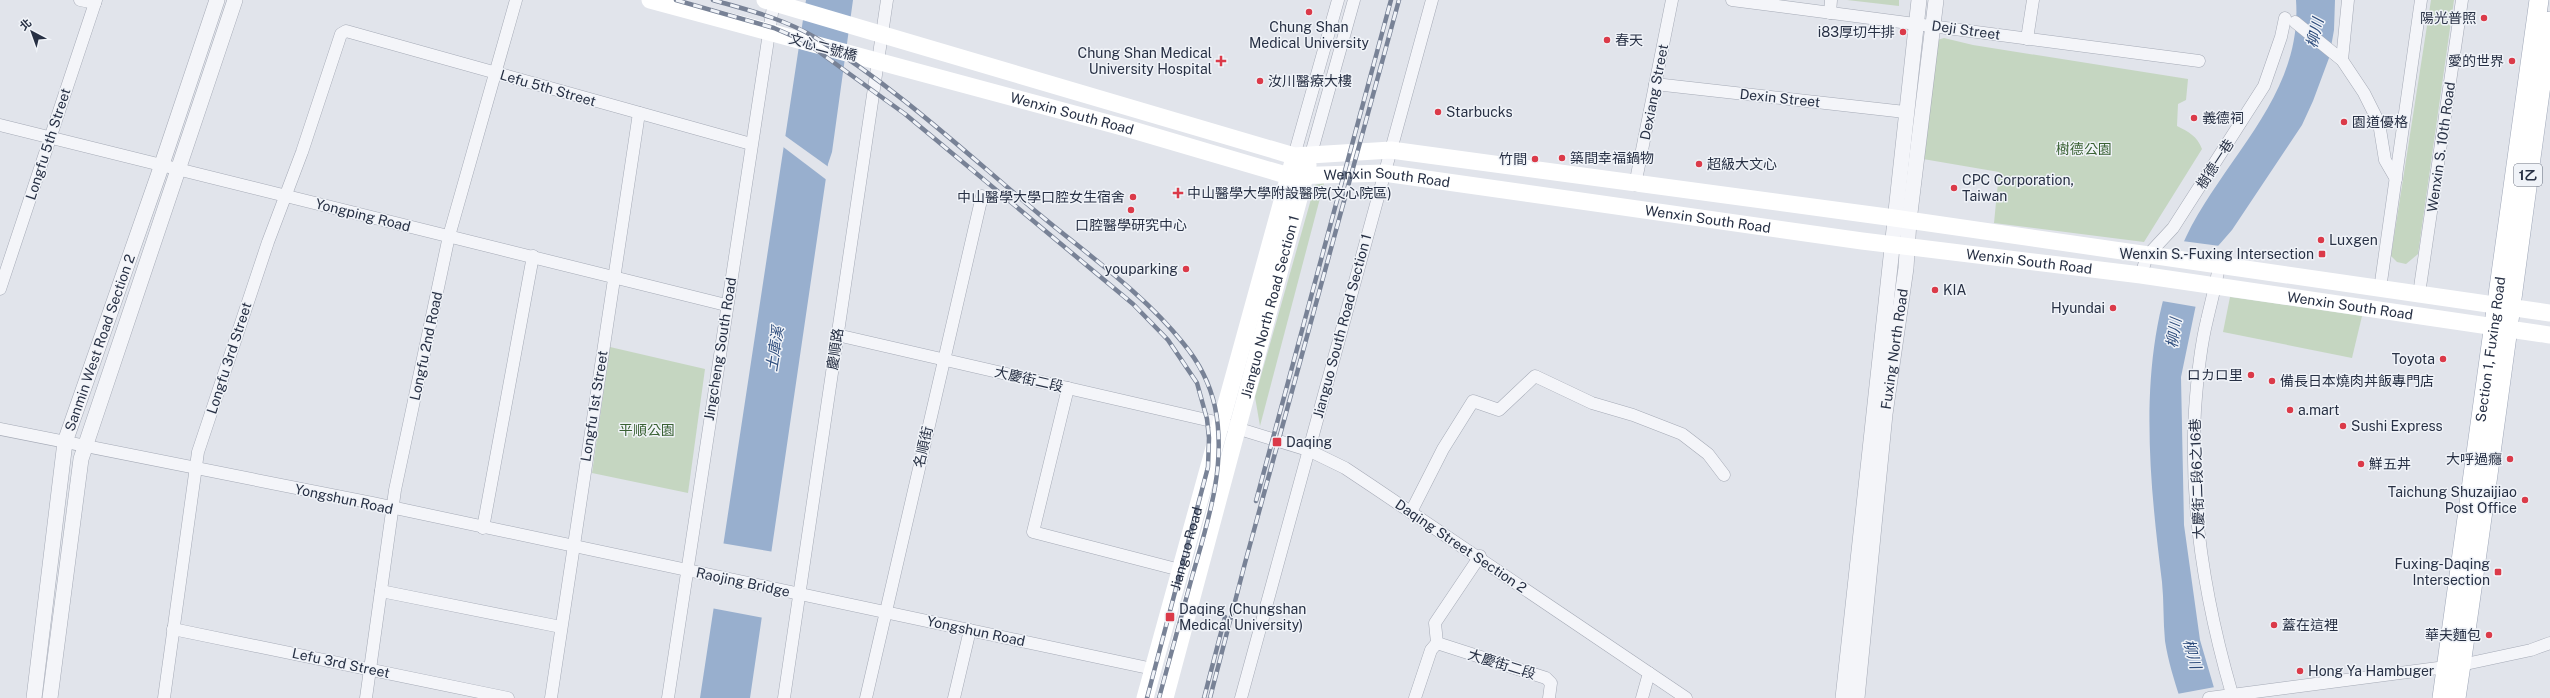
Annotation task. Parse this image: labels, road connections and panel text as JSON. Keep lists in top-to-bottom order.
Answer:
{
  "streets": {
    "main road": [
      "文心二號橋",
      "Wenxin South Road",
      "1乙",
      "Jianguo North Road Section 1",
      "Section 1, Fuxing Road",
      "Jianguo Road"
    ],
    "street": [
      "Deji Street",
      "Lefu 5th Street",
      "Dexiang Street",
      "Dexin Street",
      "Longfu 5th Street",
      "Wenxin S. 10th Road",
      "樹德一巷",
      "Yongping Road",
      "Jianguo South Road Section 1",
      "Sanmin West Road Section 2",
      "Longfu 2nd Road",
      "Jingcheng South Road",
      "慶順路",
      "Fuxing North Road",
      "Longfu 3rd Street",
      "大慶街二段",
      "Longfu 1st Street",
      "名順街",
      "大慶街二段6之16巷",
      "Yongshun Road",
      "Daqing Street Section 2",
      "Raojing Bridge",
      "Lefu 3rd Street"
    ]
  },
  "crossings": [
    ["Deji Street", "Fuxing North Road"],
    ["文心二號橋", "Wenxin South Road"],
    ["文心二號橋", "Jingcheng South Road"],
    ["文心二號橋", "慶順路"],
    ["Lefu 5th Street", "Longfu 2nd Road"],
    ["Lefu 5th Street", "Jingcheng South Road"],
    ["Lefu 5th Street", "Longfu 3rd Street"],
    ["Lefu 5th Street", "Longfu 1st Street"],
    ["Dexiang Street", "Dexin Street"],
    ["Dexiang Street", "Wenxin South Road"],
    ["Dexin Street", "Fuxing North Road"],
    ["Wenxin South Road", "Wenxin S. 10th Road"],
    ["Wenxin South Road", "樹德一巷"],
    ["Wenxin South Road", "Jianguo North Road Section 1"],
    ["Wenxin South Road", "Jianguo South Road Section 1"],
    ["Wenxin South Road", "慶順路"],
    ["Wenxin South Road", "Fuxing North Road"],
    ["Wenxin South Road", "Section 1, Fuxing Road"],
    ["Wenxin South Road", "大慶街二段6之16巷"],
    ["Longfu 5th Street", "Yongping Road"],
    ["Yongping Road", "Sanmin West Road Section 2"],
    ["Yongping Road", "Longfu 2nd Road"],
    ["Yongping Road", "Jingcheng South Road"],
    ["Yongping Road", "Longfu 3rd Street"],
    ["Yongping Road", "Longfu 1st Street"],
    ["Jianguo North Road Section 1", "大慶街二段"],
    ["Jianguo North Road Section 1", "Daqing Street Section 2"],
    ["Jianguo North Road Section 1", "Jianguo Road"],
    ["Jianguo South Road Section 1", "Daqing Street Section 2"],
    ["Sanmin West Road Section 2", "Yongshun Road"],
    ["Longfu 2nd Road", "Yongshun Road"],
    ["Longfu 2nd Road", "Lefu 3rd Street"],
    ["Jingcheng South Road", "Yongshun Road"],
    ["Jingcheng South Road", "Raojing Bridge"],
    ["慶順路", "大慶街二段"],
    ["慶順路", "Yongshun Road"],
    ["慶順路", "Raojing Bridge"],
    ["Longfu 3rd Street", "Yongshun Road"],
    ["Longfu 3rd Street", "Lefu 3rd Street"],
    ["大慶街二段", "名順街"],
    ["大慶街二段", "Daqing Street Section 2"],
    ["大慶街二段", "Jianguo Road"],
    ["Longfu 1st Street", "Yongshun Road"],
    ["名順街", "Yongshun Road"],
    ["Yongshun Road", "Jianguo Road"],
    ["Yongshun Road", "Raojing Bridge"],
    ["Daqing Street Section 2", "Jianguo Road"]
  ],
  "water": ["柳川", "土庫溪"],
  "parks": ["樹德公園", "平順公園"],
  "places": {
    "other": [
      "Chung Shan Medical University",
      "陽光普照",
      "i83厚切牛排",
      "春天",
      "愛的世界",
      "汝川醫療大樓",
      "Starbucks",
      "義德祠",
      "園道優格",
      "築間幸福鍋物",
      "竹間",
      "超級大文心",
      "CPC Corporation, Taiwan",
      "中山醫學大學口腔女生宿舍",
      "口腔醫學研究中心",
      "Luxgen",
      "youparking",
      "KIA",
      "Hyundai",
      "Toyota",
      "ロカロ里",
      "備長日本燒肉丼飯專門店",
      "a.mart",
      "Sushi Express",
      "大呼過癮",
      "鮮五丼",
      "Taichung Shuzaijiao Post Office",
      "蓋在這裡",
      "華夫麵包",
      "Hong Ya Hambuger"
    ],
    "health": ["Chung Shan Medical University Hospital", "中山醫學大學附設醫院(文心院區)"],
    "transit": [
      "Wenxin S.-Fuxing Intersection",
      "Daqing",
      "Fuxing-Daqing Intersection",
      "Daqing (Chungshan Medical University)"
    ]
  },
  "north": "top left"
}
